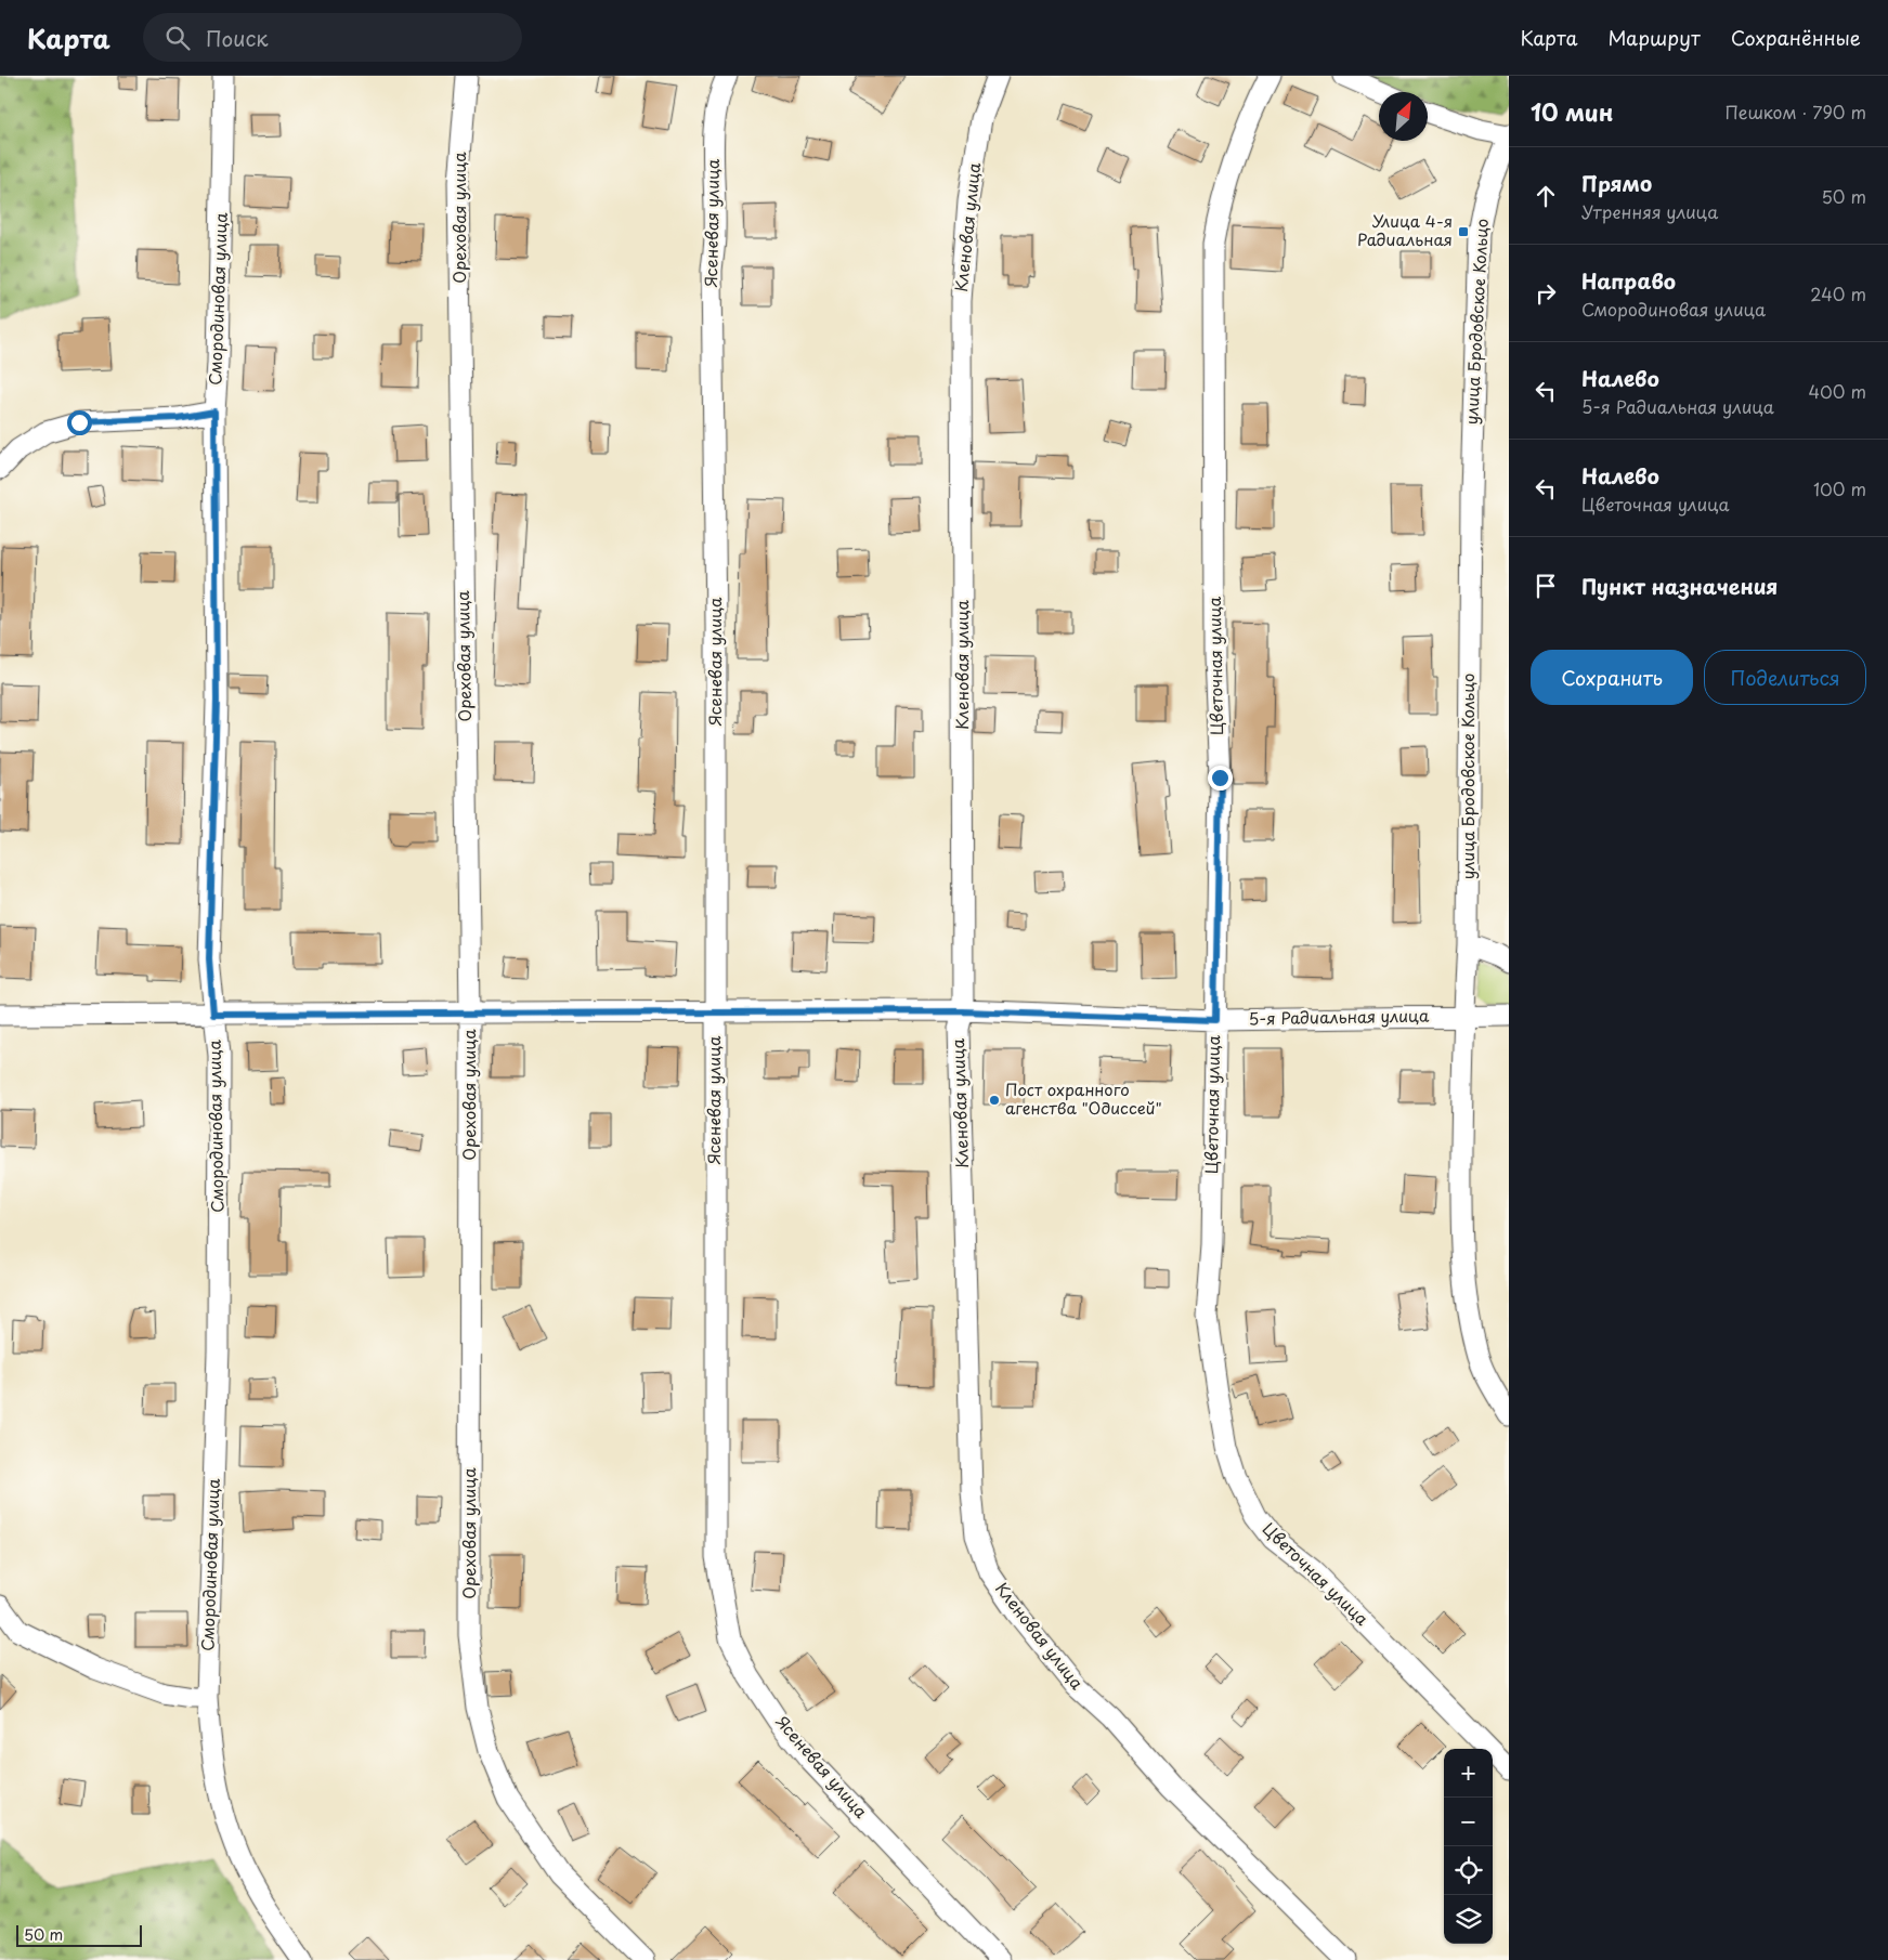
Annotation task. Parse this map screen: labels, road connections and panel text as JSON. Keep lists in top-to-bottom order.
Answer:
{
  "streets": {
    "street": [
      "Ореховая улица",
      "Ясеневая улица",
      "Кленовая улица",
      "Смородиновая улица",
      "улица Бродовское Кольцо",
      "Цветочная улица",
      "5-я Радиальная улица"
    ]
  },
  "crossings": [
    ["Ореховая улица", "5-я Радиальная улица"],
    ["Ясеневая улица", "5-я Радиальная улица"],
    ["Кленовая улица", "5-я Радиальная улица"],
    ["Смородиновая улица", "5-я Радиальная улица"],
    ["улица Бродовское Кольцо", "5-я Радиальная улица"],
    ["Цветочная улица", "5-я Радиальная улица"]
  ],
  "places": {
    "transit": ["Улица 4-я Радиальная"],
    "other": ["Пост охранного агенства \"Одисcей\""]
  },
  "scale_bar": "50 m",
  "north": "top right",
  "page": {
    "header": "Карта",
    "search": "Поиск",
    "nav": ["Карта", "Маршрут", "Сохранённые"],
    "heading": ["10 мин", "Пешком · 790 m"],
    "list": [
      ["Прямо", "Утренняя улица", "50 m"],
      ["Направо", "Смородиновая улица", "240 m"],
      ["Налево", "5-я Радиальная улица", "400 m"],
      ["Налево", "Цветочная улица", "100 m"],
      "Пункт назначения"
    ],
    "buttons": ["Сохранить", "Поделиться"],
    "map_buttons": ["+", "−"],
    "scale": "50 m"
  }
}
